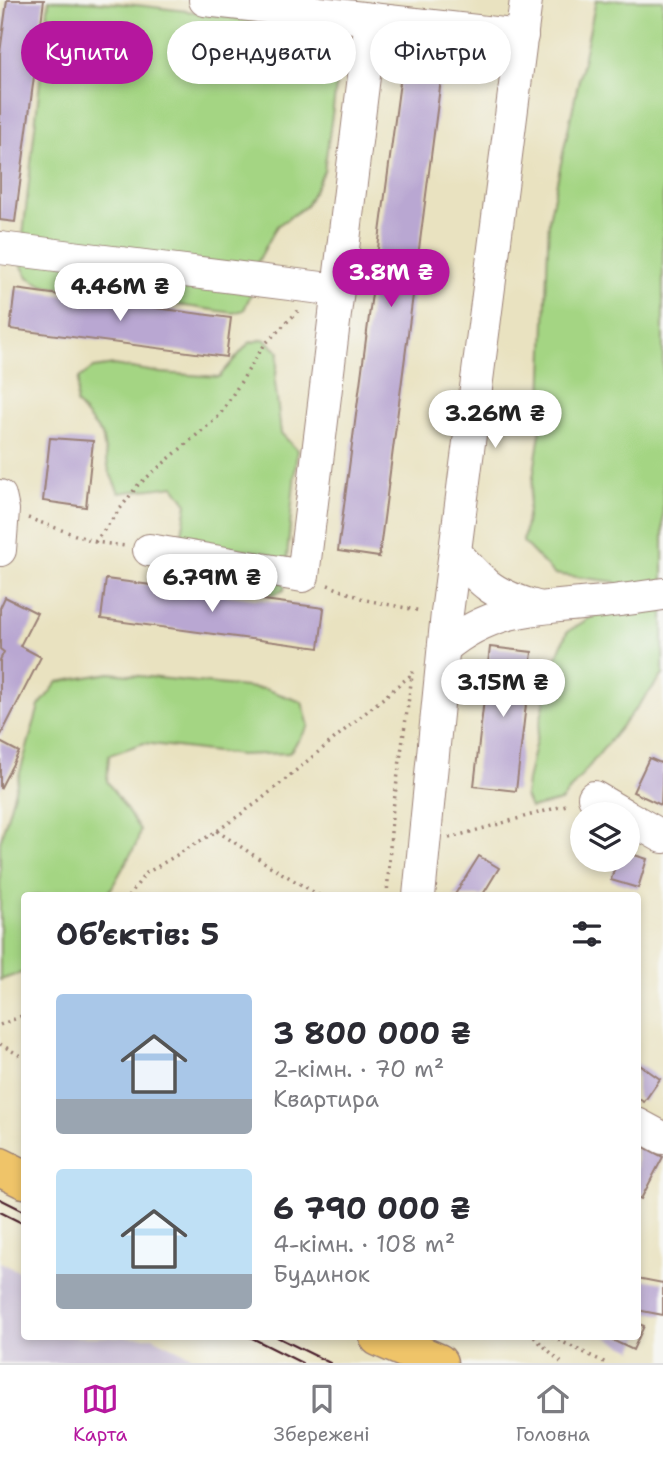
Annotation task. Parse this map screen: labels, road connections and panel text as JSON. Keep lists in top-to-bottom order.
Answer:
{
  "page": {
    "chip": ["Купити", "Орендувати", "Фільтри"],
    "price": [
      "3.8M ₴",
      "4.46M ₴",
      "3.26M ₴",
      "6.79M ₴",
      "3.15M ₴"
    ],
    "heading": "Об’єктів: 5",
    "list": [
      {
        "name": "3 800 000 ₴",
        "note": "2-кімн. · 70 m² · Квартира"
      },
      {
        "name": "6 790 000 ₴",
        "note": "4-кімн. · 108 m² · Будинок"
      }
    ],
    "tabs": ["Карта", "Збережені", "Головна"]
  }
}
